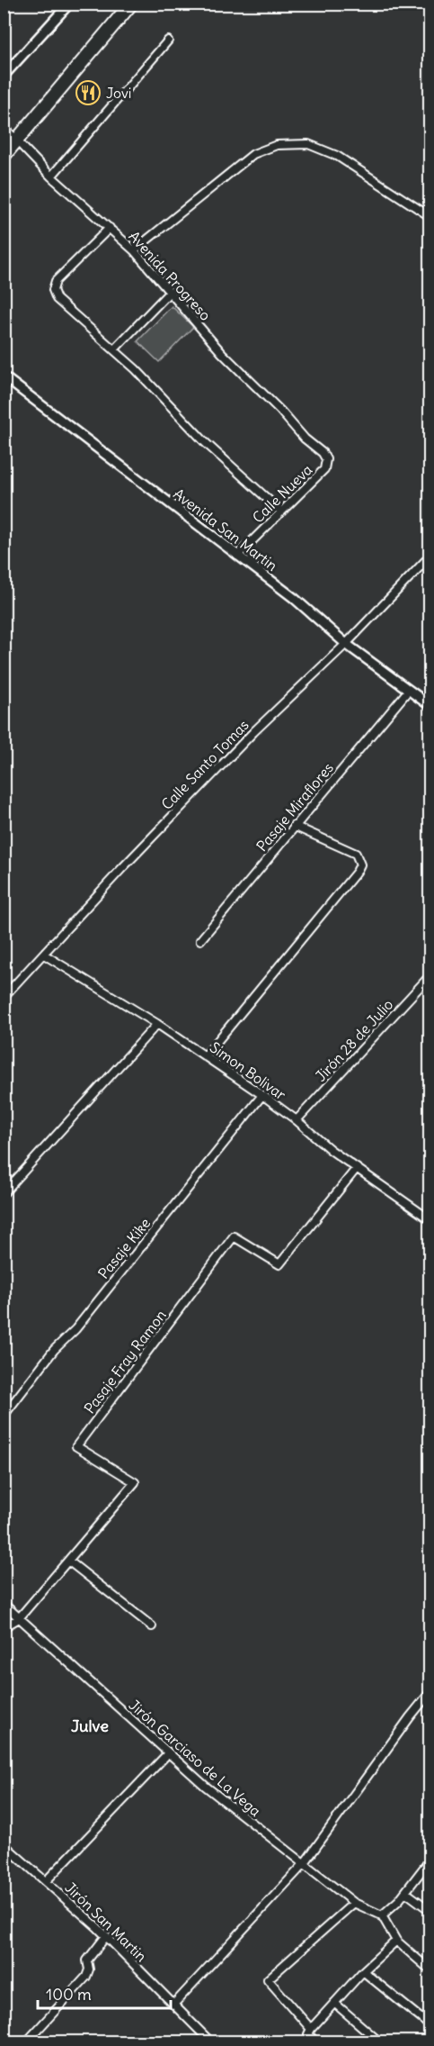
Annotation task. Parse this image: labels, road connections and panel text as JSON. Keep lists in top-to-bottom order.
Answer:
{
  "streets": {
    "street": [
      "Avenida Progreso",
      "Calle Nueva",
      "Avenida San Martin",
      "Calle Santo Tomas",
      "Pasaje Miraflores",
      "Jirón 28 de Julio",
      "Simon Bolivar",
      "Pasaje Kike",
      "Pasaje Fray Ramon",
      "Jirón Garciaso de La Vega",
      "Jirón San Martin"
    ]
  },
  "crossings": [
    ["Avenida Progreso", "Calle Nueva"],
    ["Calle Nueva", "Avenida San Martin"],
    ["Avenida San Martin", "Calle Santo Tomas"],
    ["Avenida San Martin", "Pasaje Miraflores"],
    ["Calle Santo Tomas", "Simon Bolivar"],
    ["Jirón 28 de Julio", "Simon Bolivar"],
    ["Simon Bolivar", "Pasaje Kike"],
    ["Simon Bolivar", "Pasaje Fray Ramon"],
    ["Pasaje Fray Ramon", "Jirón Garciaso de La Vega"]
  ],
  "districts": ["Julve"],
  "places": {
    "restaurant": ["Jovi"]
  },
  "scale_bar": "100 m"
}
